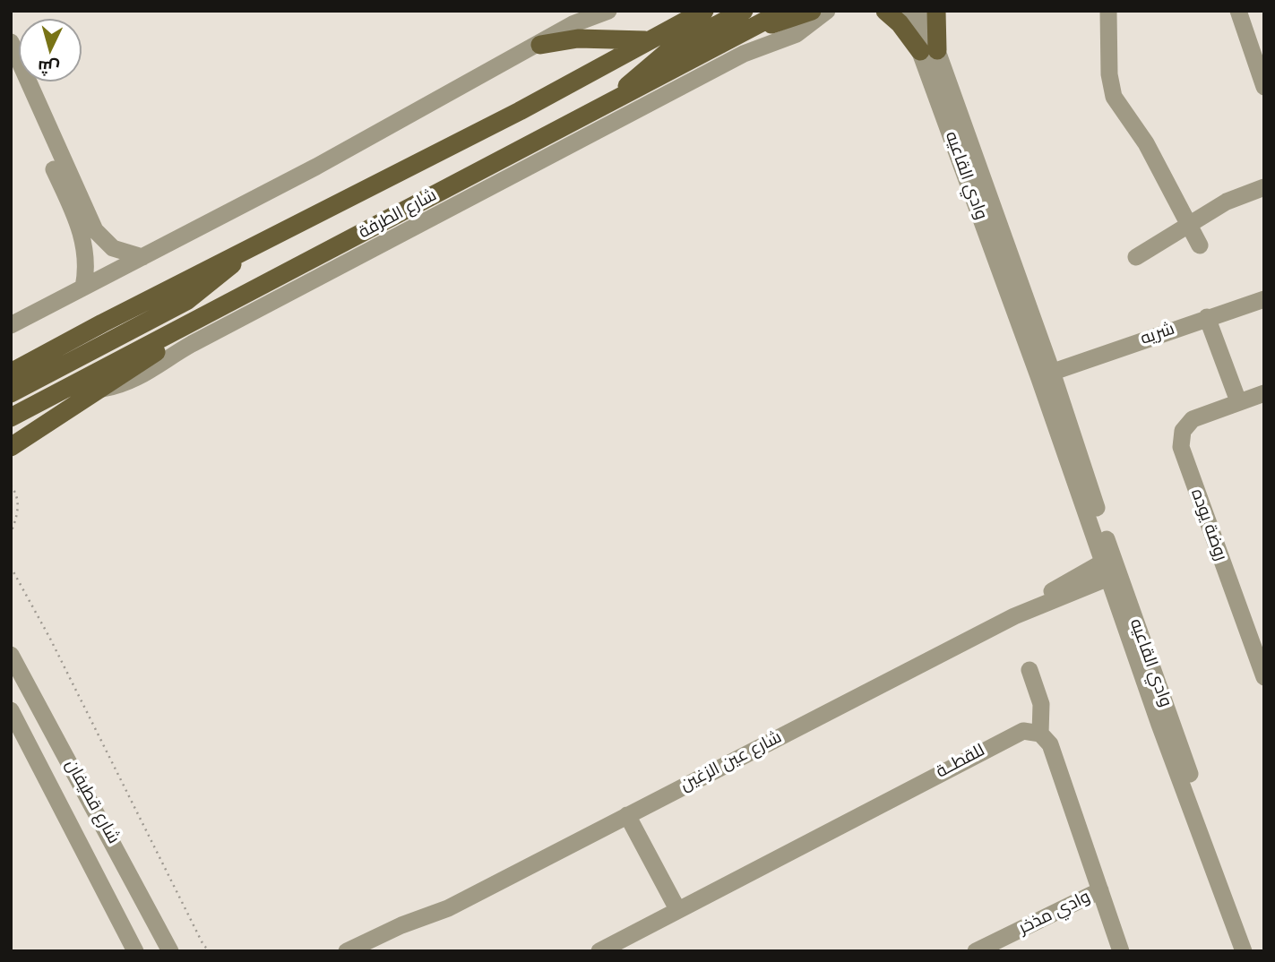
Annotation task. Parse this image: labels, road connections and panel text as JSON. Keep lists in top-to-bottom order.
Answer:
{
  "streets": {
    "main road": ["شارع الطرفة"],
    "street": [
      "وادي القاعيه",
      "شريه",
      "روضة يوده",
      "شارع عين الزغين",
      "للقطــة",
      "شارع قطيفان",
      "وادي مذخر"
    ]
  },
  "crossings": [
    ["وادي القاعيه", "شريه"],
    ["وادي القاعيه", "شارع عين الزغين"]
  ],
  "north": "bottom"
}
